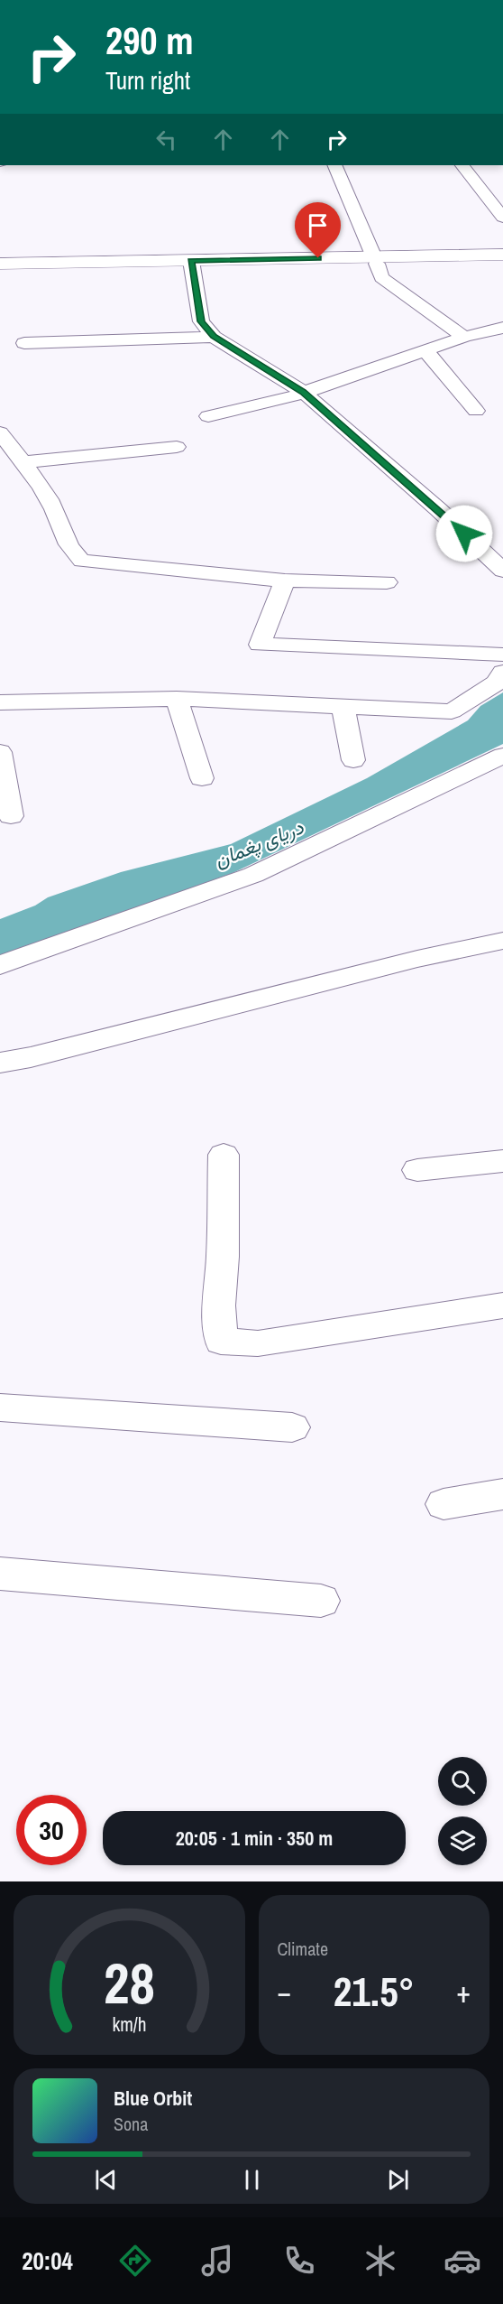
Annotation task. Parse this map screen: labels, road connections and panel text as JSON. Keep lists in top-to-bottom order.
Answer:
{
  "water": ["دریای پغمان"],
  "page": {
    "turn": ["290 m", "Turn right"],
    "limit": "30",
    "trip": "20:05 · 1 min · 350 m",
    "tile": "Climate",
    "heat": ["−", "21.5°", "+"],
    "song": ["Blue Orbit", "Sona"],
    "tabs": "20:04",
    "gauge": ["28", "km/h"]
  }
}
